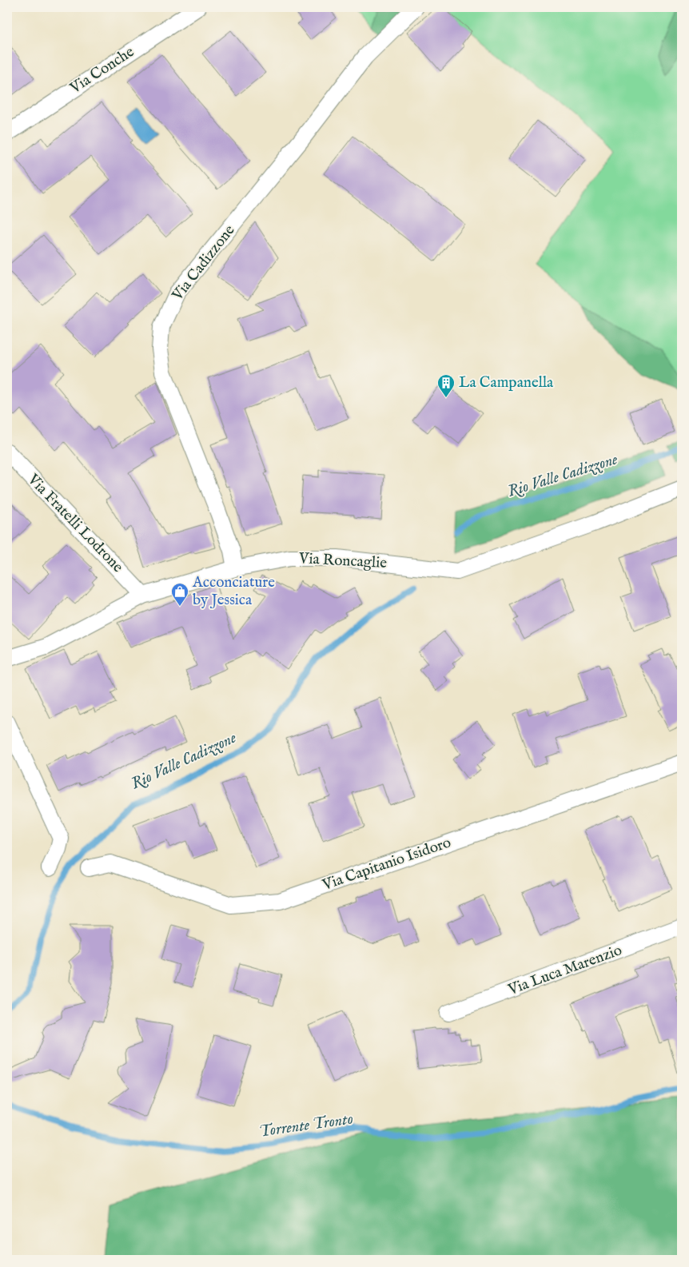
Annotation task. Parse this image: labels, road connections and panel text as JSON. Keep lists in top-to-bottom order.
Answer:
{
  "streets": {
    "street": [
      "Via Conche",
      "Via Cadizzone",
      "Via Fratelli Lodrone",
      "Via Roncaglie",
      "Via Capitanio Isidoro",
      "Via Luca Marenzio"
    ]
  },
  "crossings": [
    ["Via Cadizzone", "Via Roncaglie"],
    ["Via Fratelli Lodrone", "Via Roncaglie"]
  ],
  "water": ["Rio Valle Cadizzone", "Torrente Tronto"],
  "places": {
    "building": ["La Campanella"],
    "shop": ["Acconciature by Jessica"]
  }
}
